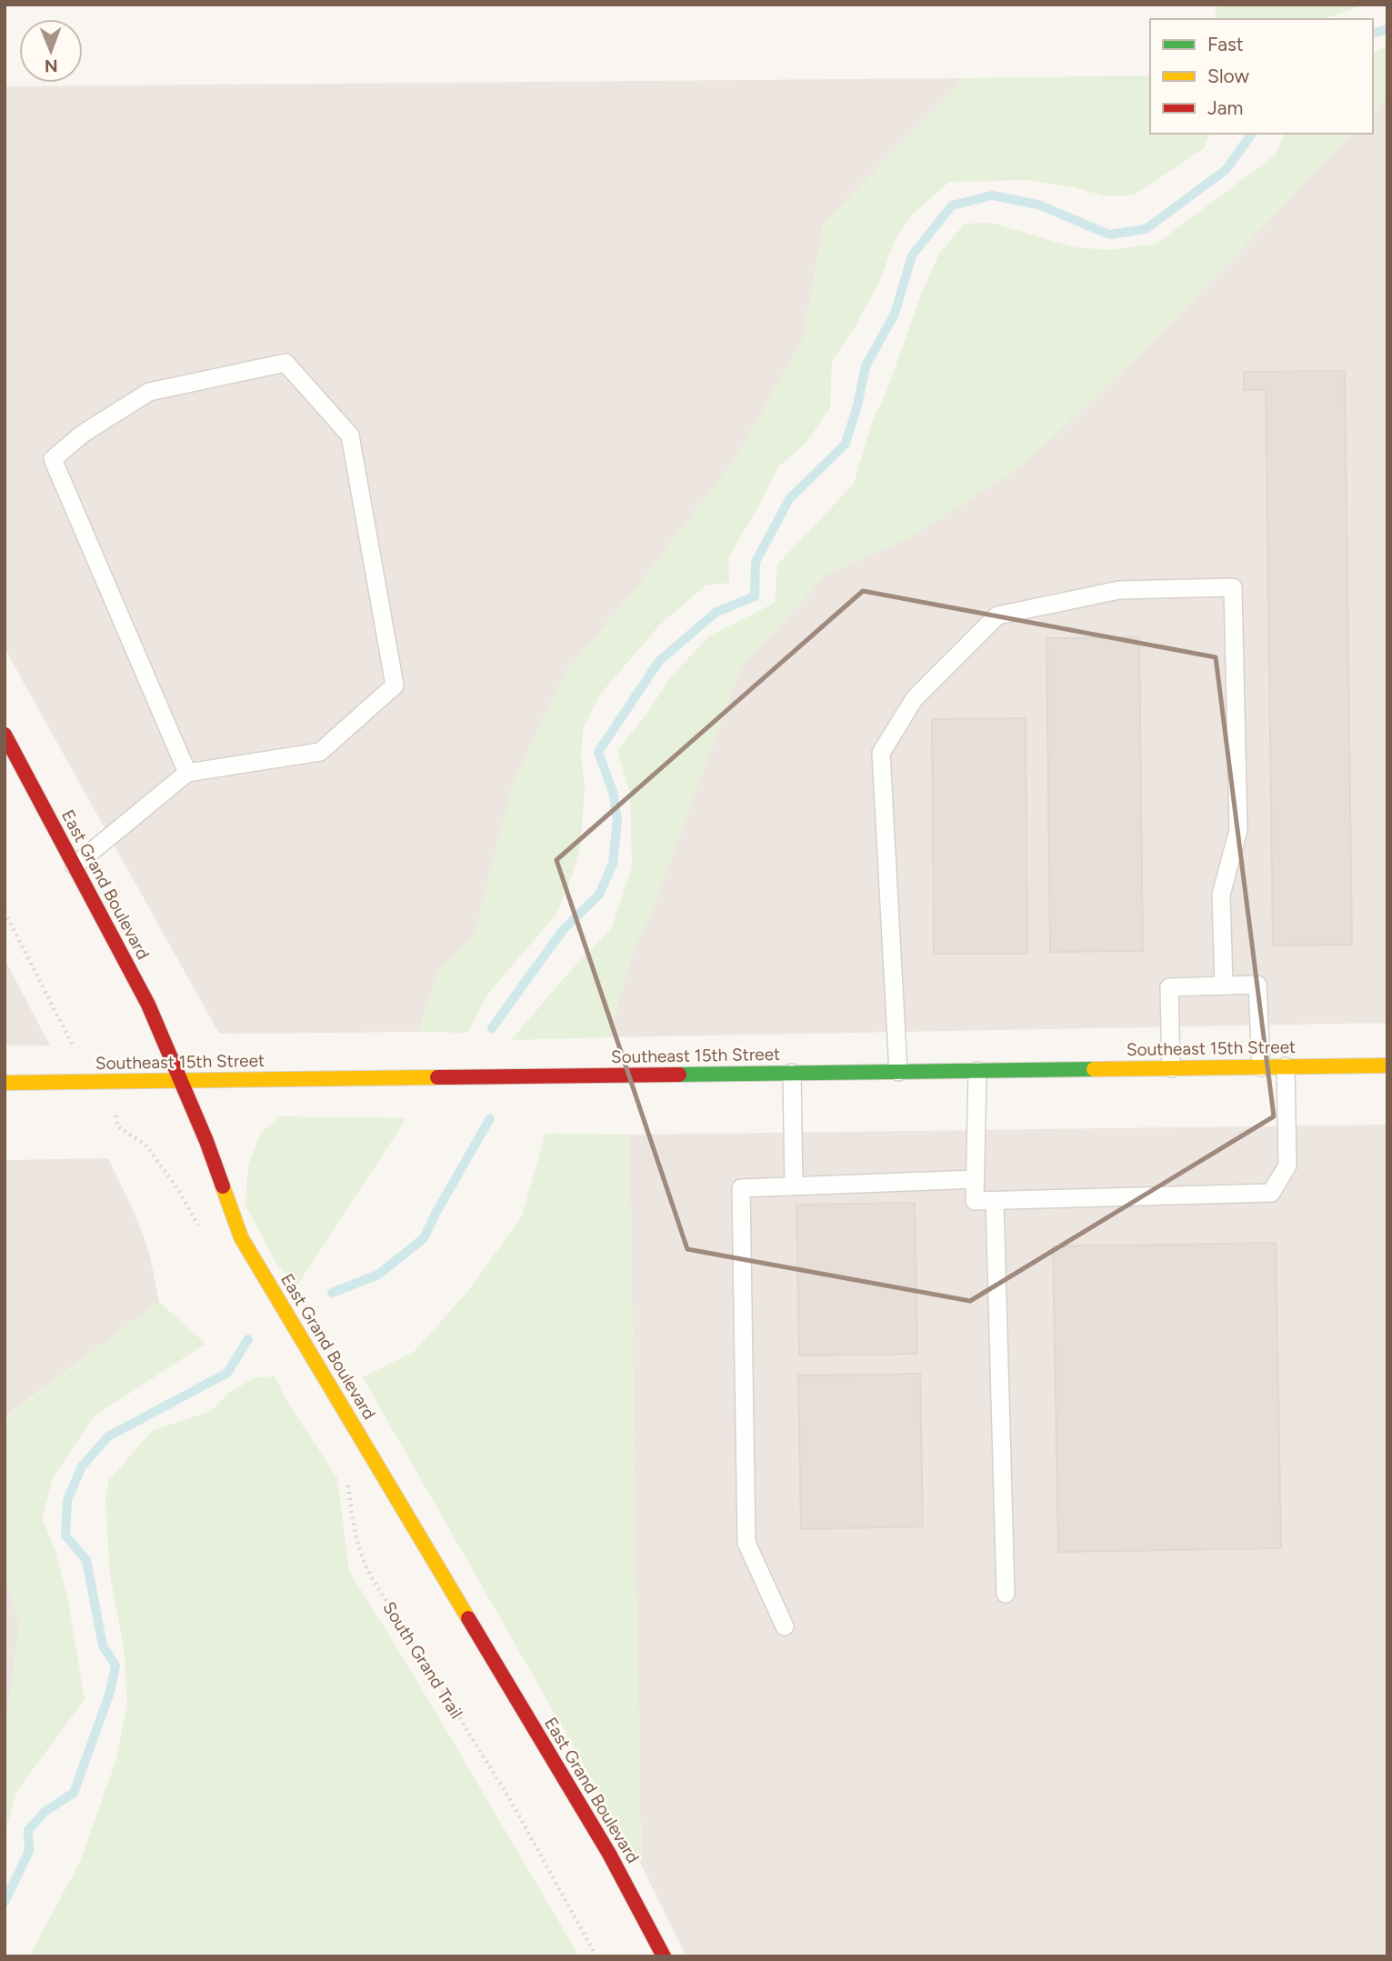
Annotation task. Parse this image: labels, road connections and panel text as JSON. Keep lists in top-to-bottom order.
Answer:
{
  "streets": {
    "main road": ["East Grand Boulevard", "Southeast 15th Street"],
    "path": ["South Grand Trail"]
  },
  "crossings": [
    ["East Grand Boulevard", "Southeast 15th Street"]
  ],
  "legend": ["Fast", "Slow", "Jam"],
  "north": "bottom"
}
